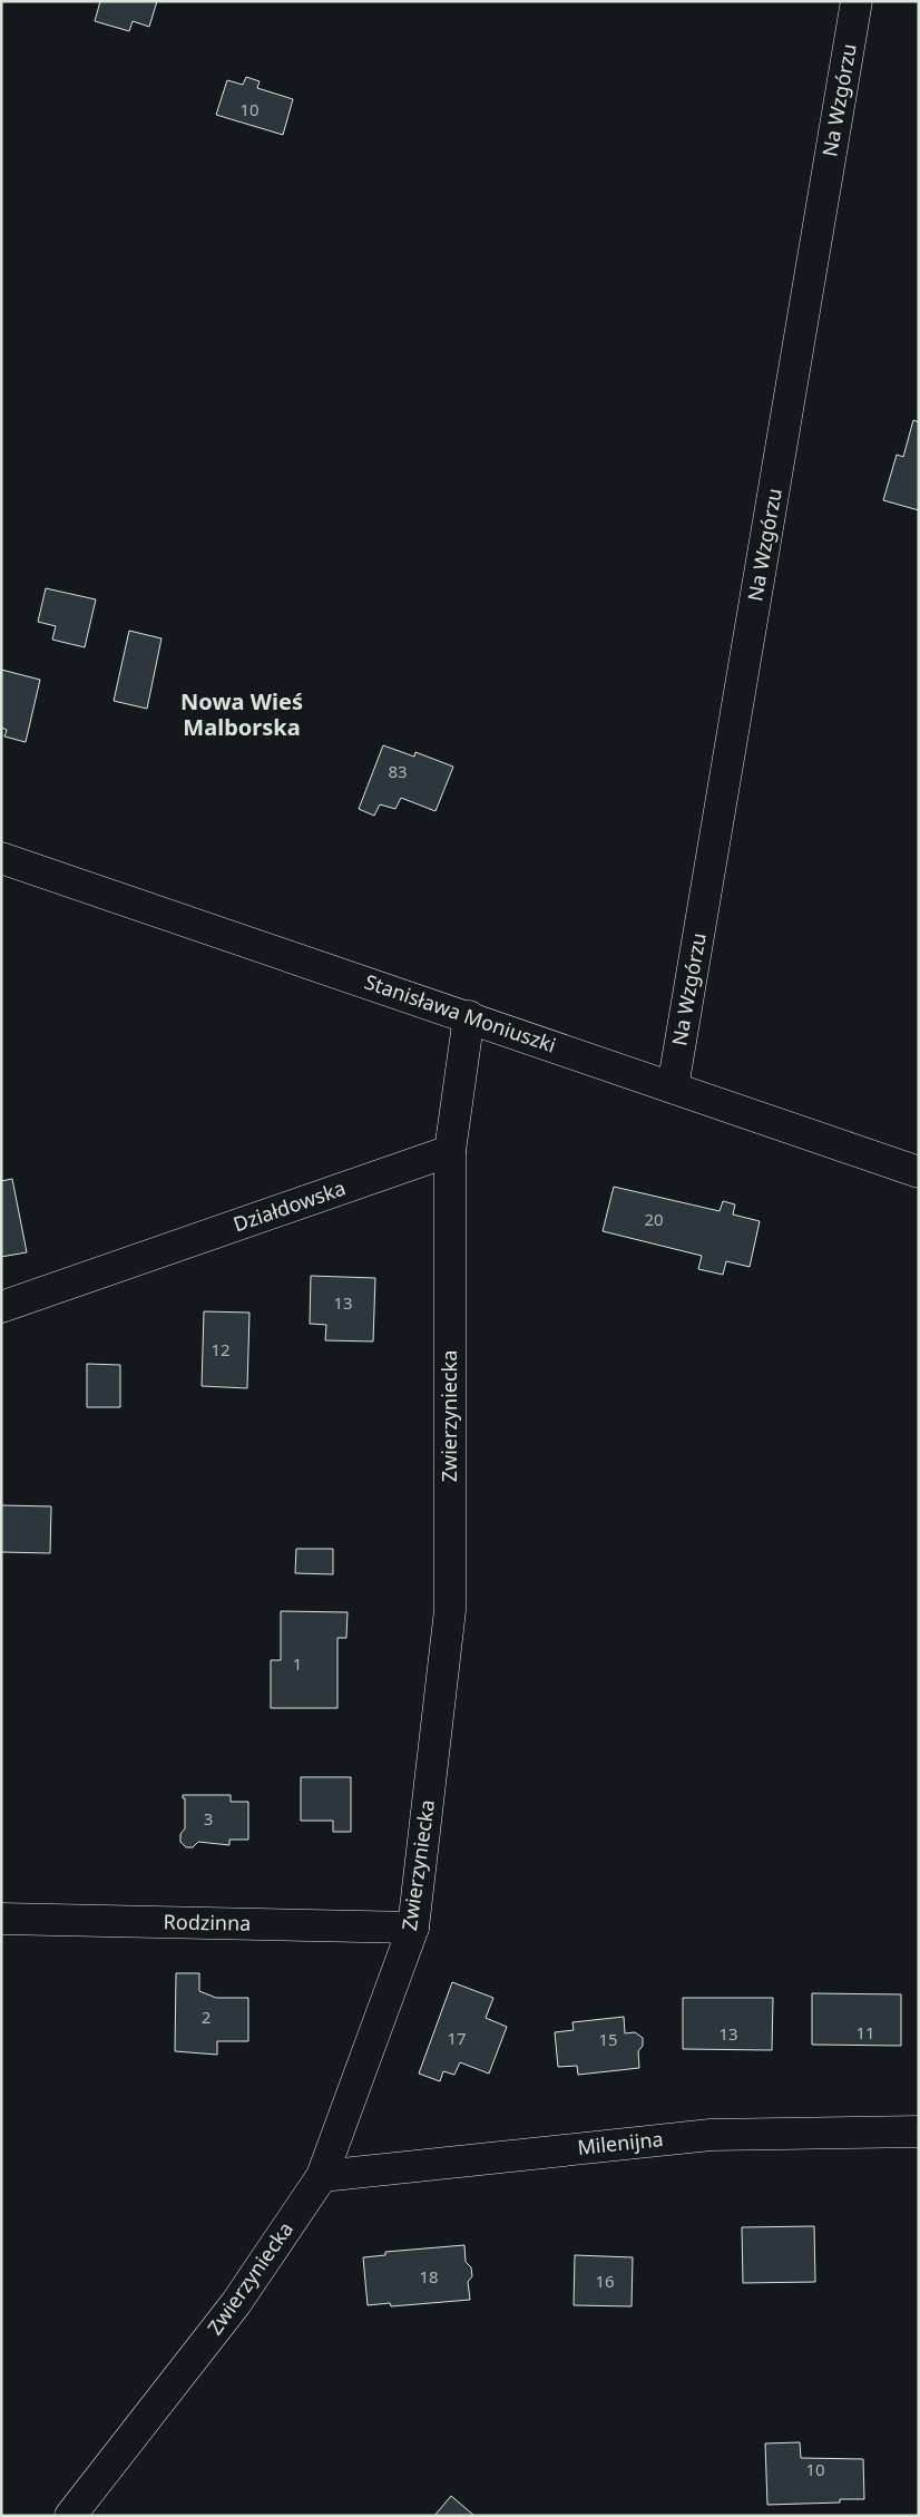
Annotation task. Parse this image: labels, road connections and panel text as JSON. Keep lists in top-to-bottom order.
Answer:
{
  "streets": {
    "street": [
      "Na Wzgórzu",
      "Stanisława Moniuszki",
      "Działdowska",
      "Zwierzyniecka",
      "Rodzinna",
      "Milenijna"
    ]
  },
  "crossings": [
    ["Na Wzgórzu", "Stanisława Moniuszki"],
    ["Działdowska", "Zwierzyniecka"],
    ["Zwierzyniecka", "Rodzinna"],
    ["Zwierzyniecka", "Milenijna"]
  ],
  "districts": ["Nowa Wieś Malborska"],
  "house_numbers": [
    "10",
    "83",
    "20",
    "13",
    "12",
    "1",
    "3",
    "2",
    "11",
    "13",
    "17",
    "15",
    "18",
    "16",
    "10"
  ]
}
